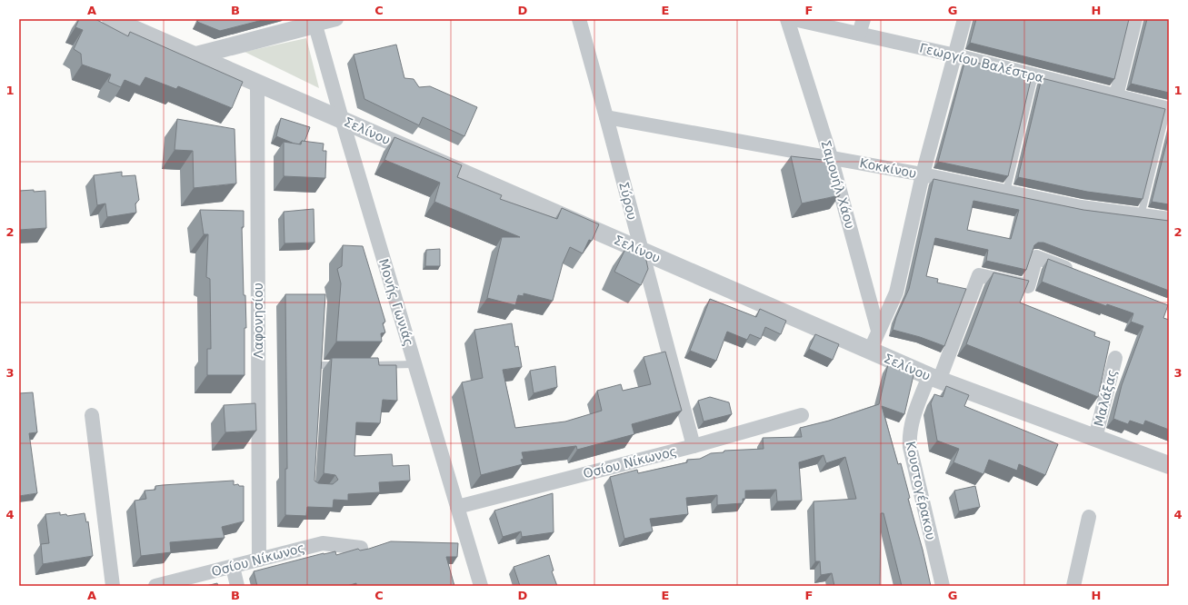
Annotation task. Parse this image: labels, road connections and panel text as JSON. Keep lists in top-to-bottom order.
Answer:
{
  "streets": {
    "street": [
      "Γεωργίου Βαλέστρα",
      "Σελίνου",
      "Κοκκίνου",
      "Σαμουήλ Χάου",
      "Σύρου",
      "Μονής Γωνιάς",
      "Λαφονησίου",
      "Μαλάξας",
      "Οσίου Νίκωνος",
      "Κουστογέρακου"
    ]
  },
  "crossings": [
    ["Σελίνου", "Σύρου"],
    ["Σελίνου", "Μονής Γωνιάς"],
    ["Σελίνου", "Λαφονησίου"],
    ["Σελίνου", "Μαλάξας"],
    ["Σελίνου", "Κουστογέρακου"],
    ["Κοκκίνου", "Σαμουήλ Χάου"],
    ["Κοκκίνου", "Σύρου"],
    ["Σύρου", "Οσίου Νίκωνος"],
    ["Μονής Γωνιάς", "Οσίου Νίκωνος"],
    ["Λαφονησίου", "Οσίου Νίκωνος"]
  ],
  "grid": {
    "columns": [
      "A",
      "B",
      "C",
      "D",
      "E",
      "F",
      "G",
      "H"
    ],
    "rows": [
      "1",
      "2",
      "3",
      "4"
    ]
  }
}
